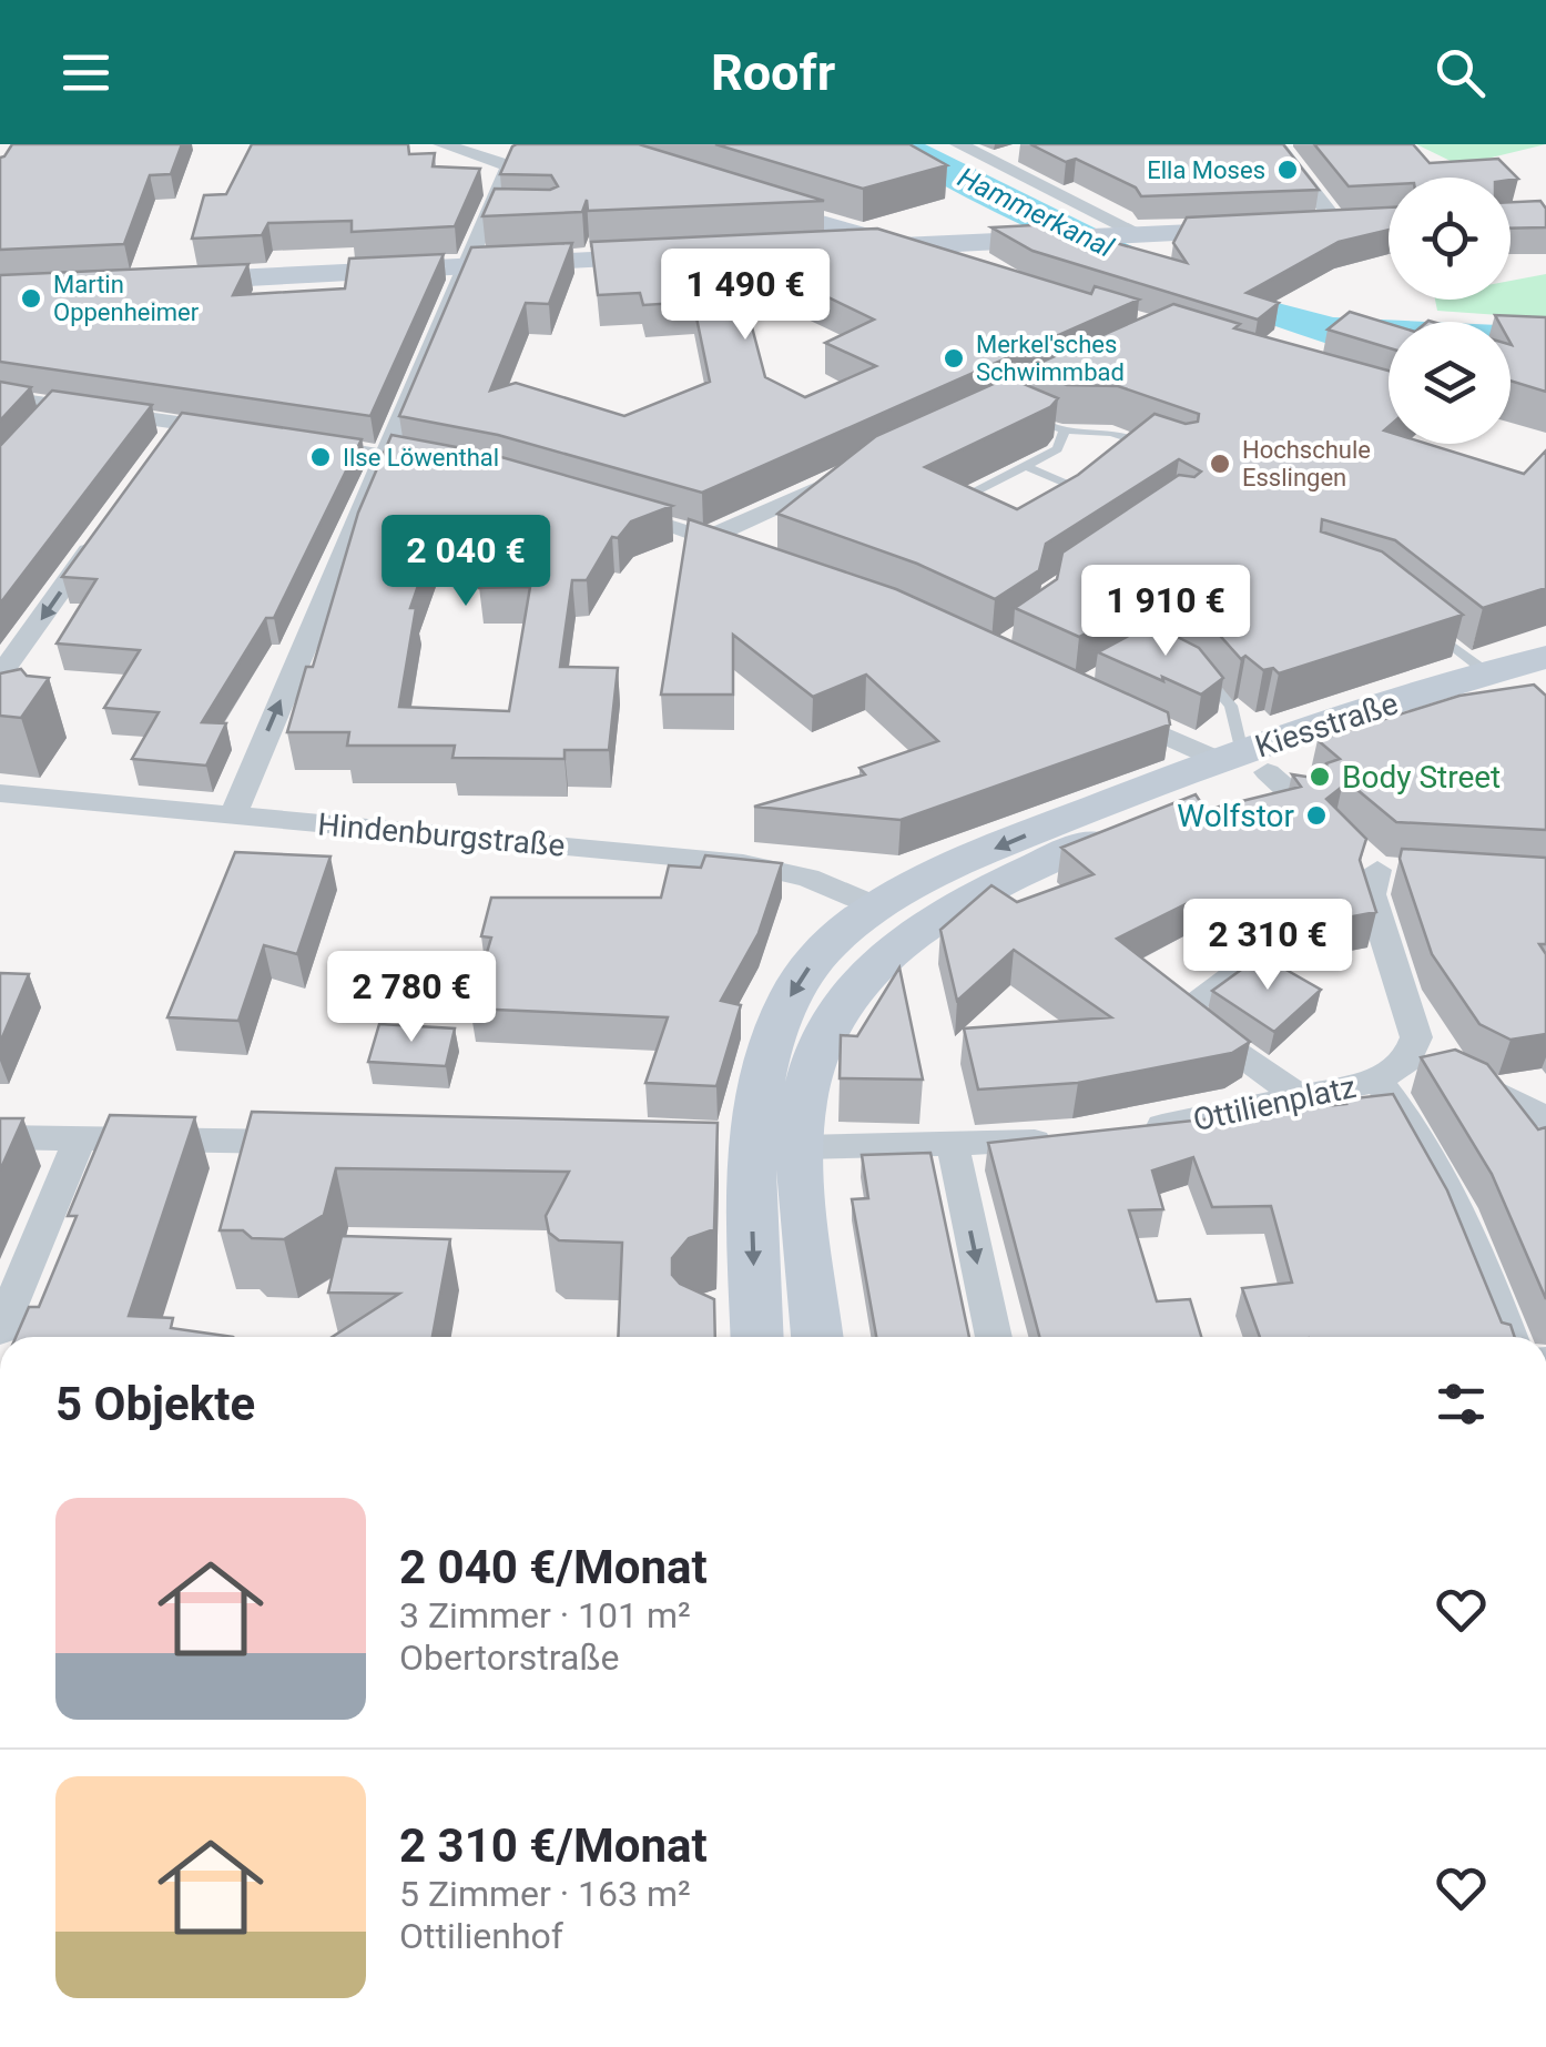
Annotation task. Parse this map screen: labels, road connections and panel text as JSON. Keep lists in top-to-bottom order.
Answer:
{
  "streets": {
    "main road": ["Kiesstraße"],
    "street": ["Hindenburgstraße", "Ottilienplatz"]
  },
  "crossings": [
    ["Kiesstraße", "Hindenburgstraße"]
  ],
  "water": ["Hammerkanal"],
  "places": [
    "Ella Moses",
    "Martin Oppenheimer",
    "Merkel'sches Schwimmbad",
    "Ilse Löwenthal",
    "Hochschule Esslingen",
    "Body Street",
    "Wolfstor"
  ],
  "page": {
    "header": "Roofr",
    "price": [
      "1 490 €",
      "2 040 €",
      "1 910 €",
      "2 310 €",
      "2 780 €"
    ],
    "heading": "5 Objekte",
    "list": [
      {
        "name": "2 040 €/Monat",
        "note": "3 Zimmer · 101 m² · Obertorstraße"
      },
      {
        "name": "2 310 €/Monat",
        "note": "5 Zimmer · 163 m² · Ottilienhof"
      }
    ]
  }
}
